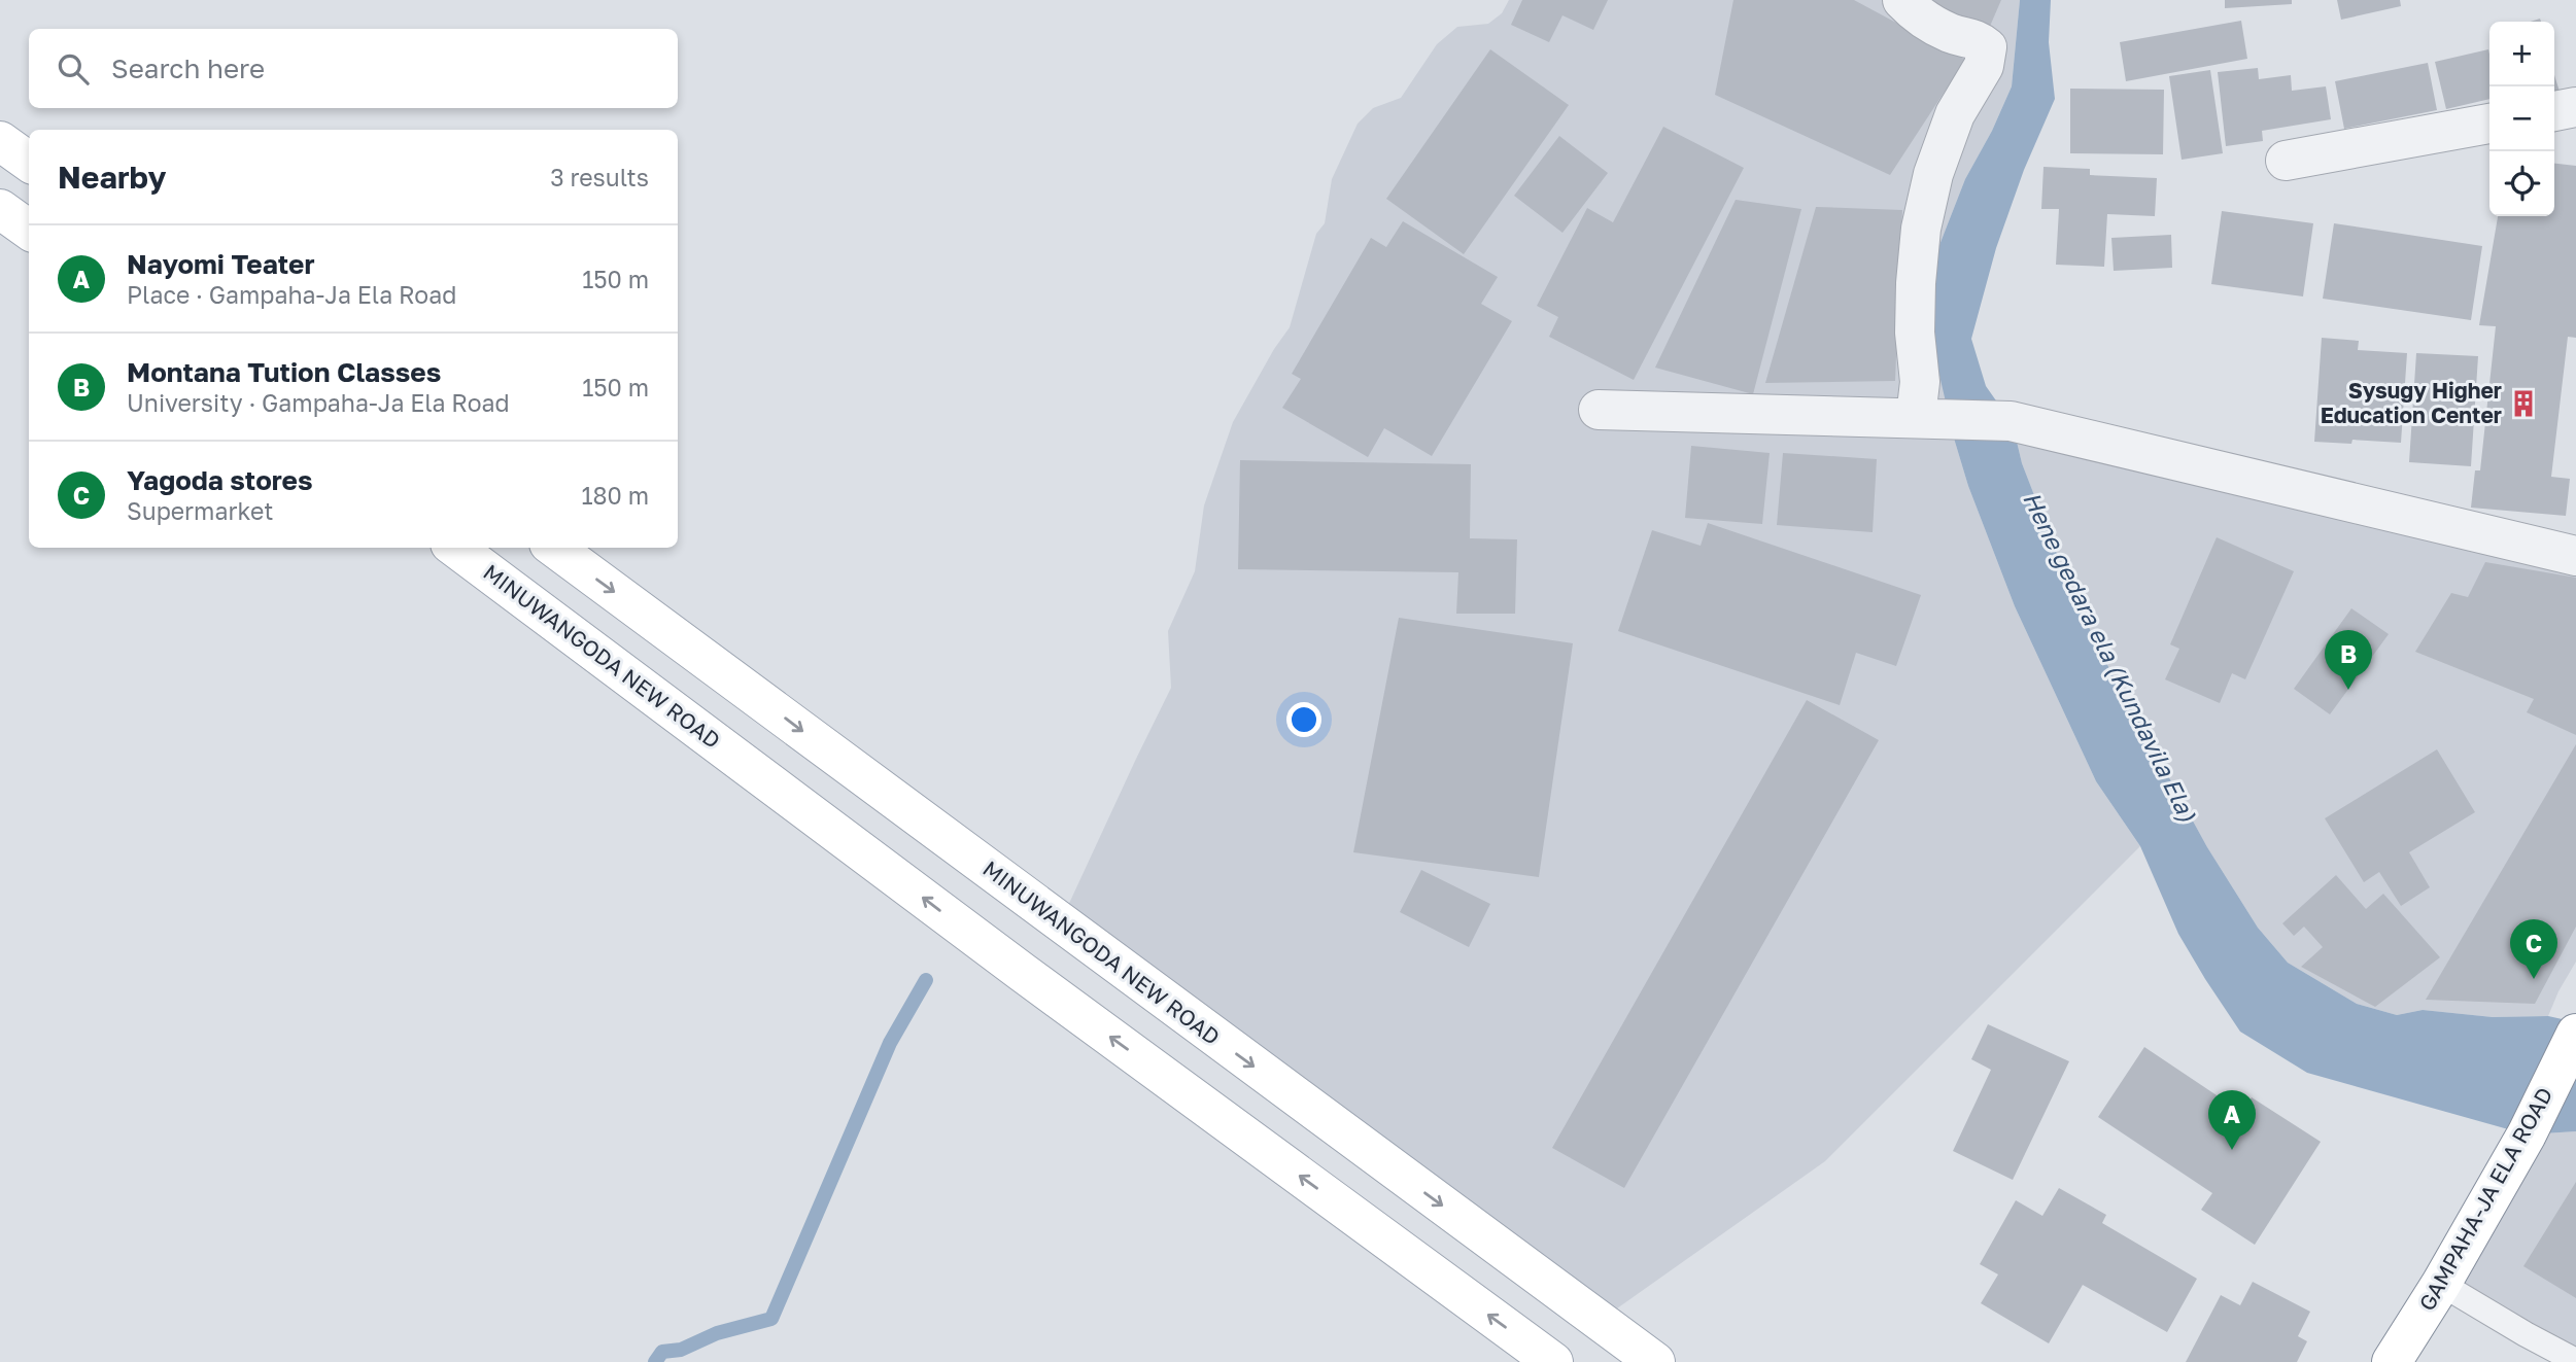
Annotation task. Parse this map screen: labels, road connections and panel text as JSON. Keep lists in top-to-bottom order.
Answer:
{
  "streets": {
    "main road": ["MINUWANGODA NEW ROAD", "GAMPAHA-JA ELA ROAD"]
  },
  "water": ["Hene gedara ela (Kundavila Ela)"],
  "places": {
    "building": ["Sysugy Higher Education Center"]
  },
  "page": {
    "map_buttons": ["+", "−"],
    "search": "Search here",
    "heading": ["Nearby", "3 results"],
    "list": [
      {
        "mark": "A",
        "name": "Nayomi Teater",
        "note": "Place · Gampaha-Ja Ela Road",
        "value": "150 m"
      },
      {
        "mark": "B",
        "name": "Montana Tution Classes",
        "note": "University · Gampaha-Ja Ela Road",
        "value": "150 m"
      },
      {
        "mark": "C",
        "name": "Yagoda stores",
        "note": "Supermarket",
        "value": "180 m"
      }
    ],
    "pins": ["B", "C", "A"]
  }
}
